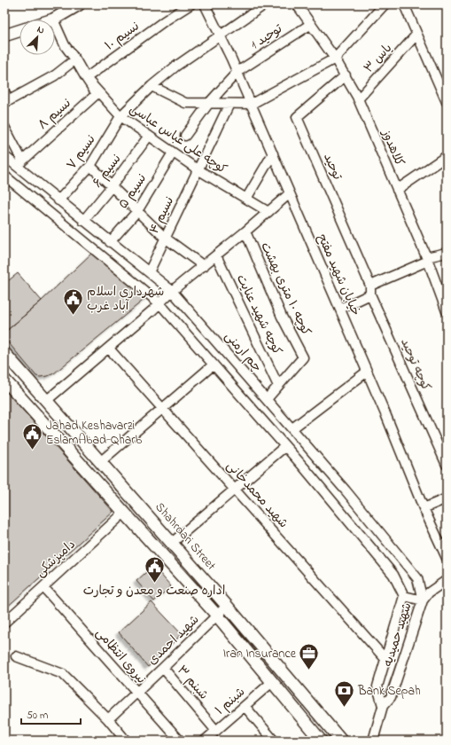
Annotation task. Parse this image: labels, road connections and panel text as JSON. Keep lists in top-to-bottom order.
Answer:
{
  "streets": {
    "main road": ["Shahrdari Street"],
    "street": [
      "نسیم ۱۰",
      "توحید 1",
      "یاس ۳",
      "نسیم ۸",
      "کوچه علی عباس عباسی",
      "کلاهدوز",
      "نسیم ۷",
      "توحید",
      "نسیم ۶",
      "نسیم ۵",
      "نسیم ۴",
      "خیابان شهید مفتح",
      "کوچه ۱۰ متری بهشت",
      "کوچه شهید عنایت",
      "چم ارمنی",
      "کوچه توحید",
      "شهید محمدخانی",
      "دامپزشکی",
      "شهید حمیدیه",
      "شهید احمدی",
      "نیروی انتظامی",
      "شبنم ۳",
      "شبنم ۱"
    ]
  },
  "crossings": [
    ["نسیم ۱۰", "نسیم ۸"],
    ["نسیم ۱۰", "کوچه علی عباس عباسی"],
    ["توحید 1", "کلاهدوز"],
    ["توحید 1", "خیابان شهید مفتح"],
    ["یاس ۳", "کلاهدوز"],
    ["نسیم ۸", "کوچه علی عباس عباسی"],
    ["نسیم ۸", "چم ارمنی"],
    ["کوچه علی عباس عباسی", "نسیم ۷"],
    ["کوچه علی عباس عباسی", "نسیم ۶"],
    ["کوچه علی عباس عباسی", "نسیم ۵"],
    ["کوچه علی عباس عباسی", "نسیم ۴"],
    ["کلاهدوز", "توحید"],
    ["نسیم ۷", "خیابان شهید مفتح"],
    ["نسیم ۷", "چم ارمنی"],
    ["توحید", "کوچه توحید"],
    ["نسیم ۶", "چم ارمنی"],
    ["نسیم ۵", "چم ارمنی"],
    ["نسیم ۴", "چم ارمنی"],
    ["کوچه ۱۰ متری بهشت", "کوچه شهید عنایت"],
    ["چم ارمنی", "شهید حمیدیه"],
    ["شهید محمدخانی", "شهید حمیدیه"],
    ["Shahrdari Street", "شهید احمدی"],
    ["دامپزشکی", "نیروی انتظامی"],
    ["شهید احمدی", "نیروی انتظامی"],
    ["شهید احمدی", "شبنم ۳"],
    ["شبنم ۳", "شبنم ۱"]
  ],
  "places": {
    "public building": ["شهرداری اسلام آباد غرب", "Jahad Keshavarzi EslamAbad-Qharb", "اداره صنعت و معدن و تجارت"],
    "office": ["Iran Insurance"],
    "bank": ["Bank Sepah"]
  },
  "scale_bar": "50 m",
  "north": "top right"
}
